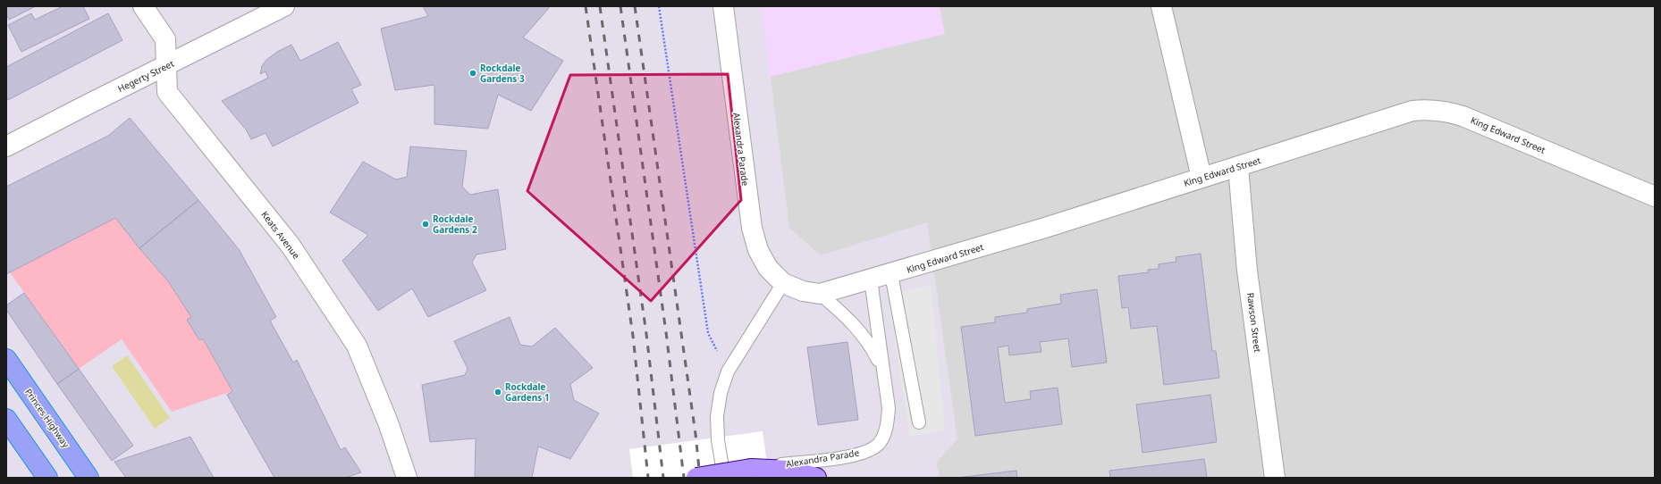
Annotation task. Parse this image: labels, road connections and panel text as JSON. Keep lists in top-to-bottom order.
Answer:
{
  "streets": {
    "highway": ["Princes Highway"],
    "street": [
      "Hegerty Street",
      "King Edward Street",
      "Alexandra Parade",
      "Keats Avenue",
      "Rawson Street"
    ]
  },
  "crossings": [
    ["Hegerty Street", "Keats Avenue"],
    ["King Edward Street", "Alexandra Parade"],
    ["King Edward Street", "Rawson Street"]
  ],
  "places": ["Rockdale Gardens 3", "Rockdale Gardens 2", "Rockdale Gardens 1"]
}
